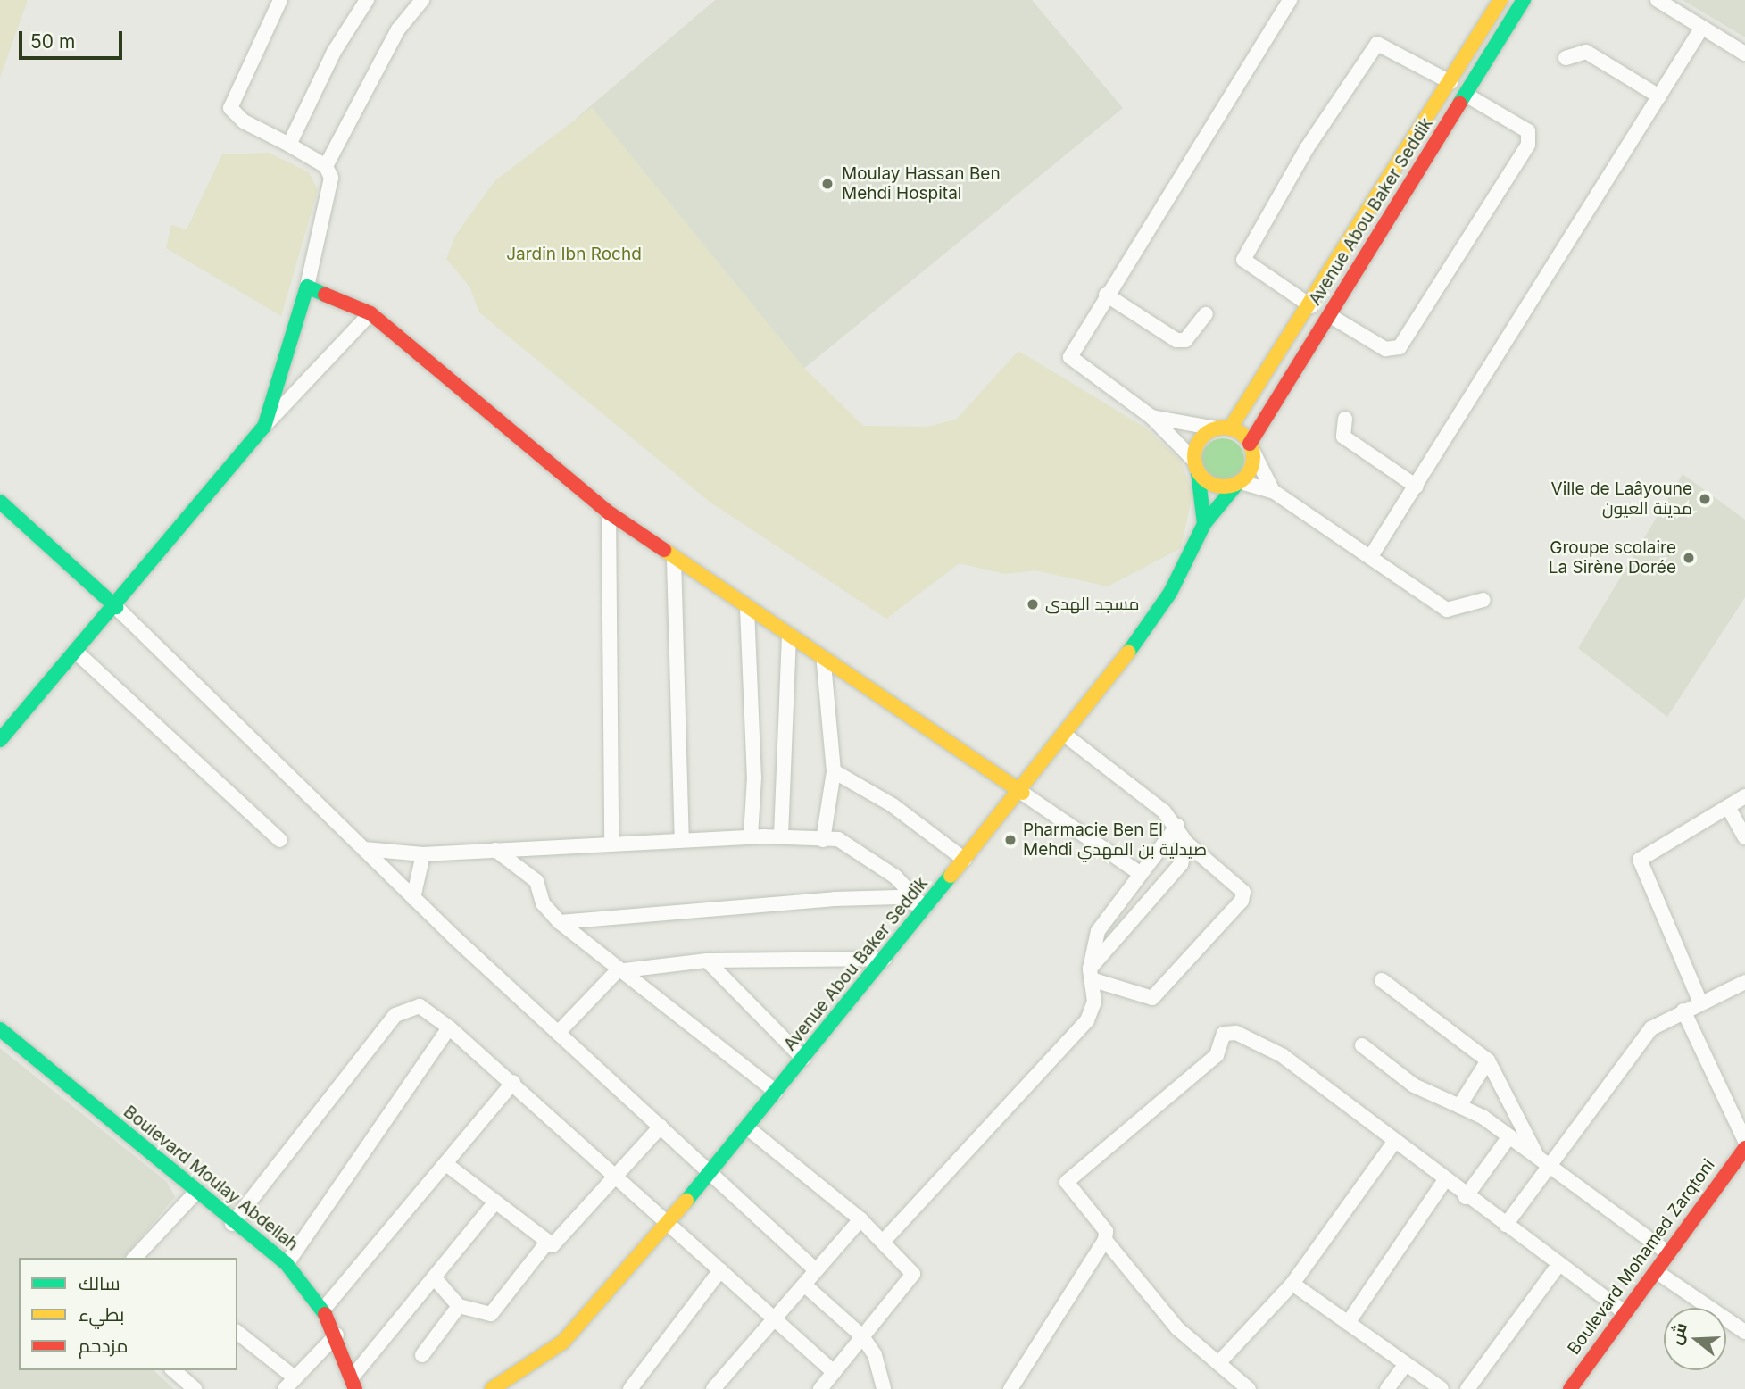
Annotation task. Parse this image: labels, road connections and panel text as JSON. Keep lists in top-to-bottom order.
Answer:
{
  "streets": {
    "main road": ["Avenue Abou Baker Seddik", "Boulevard Moulay Abdellah", "Boulevard Mohamed Zarqtoni"]
  },
  "parks": ["Jardin Ibn Rochd"],
  "places": [
    "Moulay Hassan Ben Mehdi Hospital",
    "Ville de Laâyoune مدينة العيون",
    "Groupe scolaire La Sirène Dorée",
    "مسجد الهدى",
    "Pharmacie Ben El Mehdi صيدلية بن المهدي"
  ],
  "legend": ["سالك", "بطيء", "مزدحم"],
  "scale_bar": "50 m",
  "north": "left"
}
